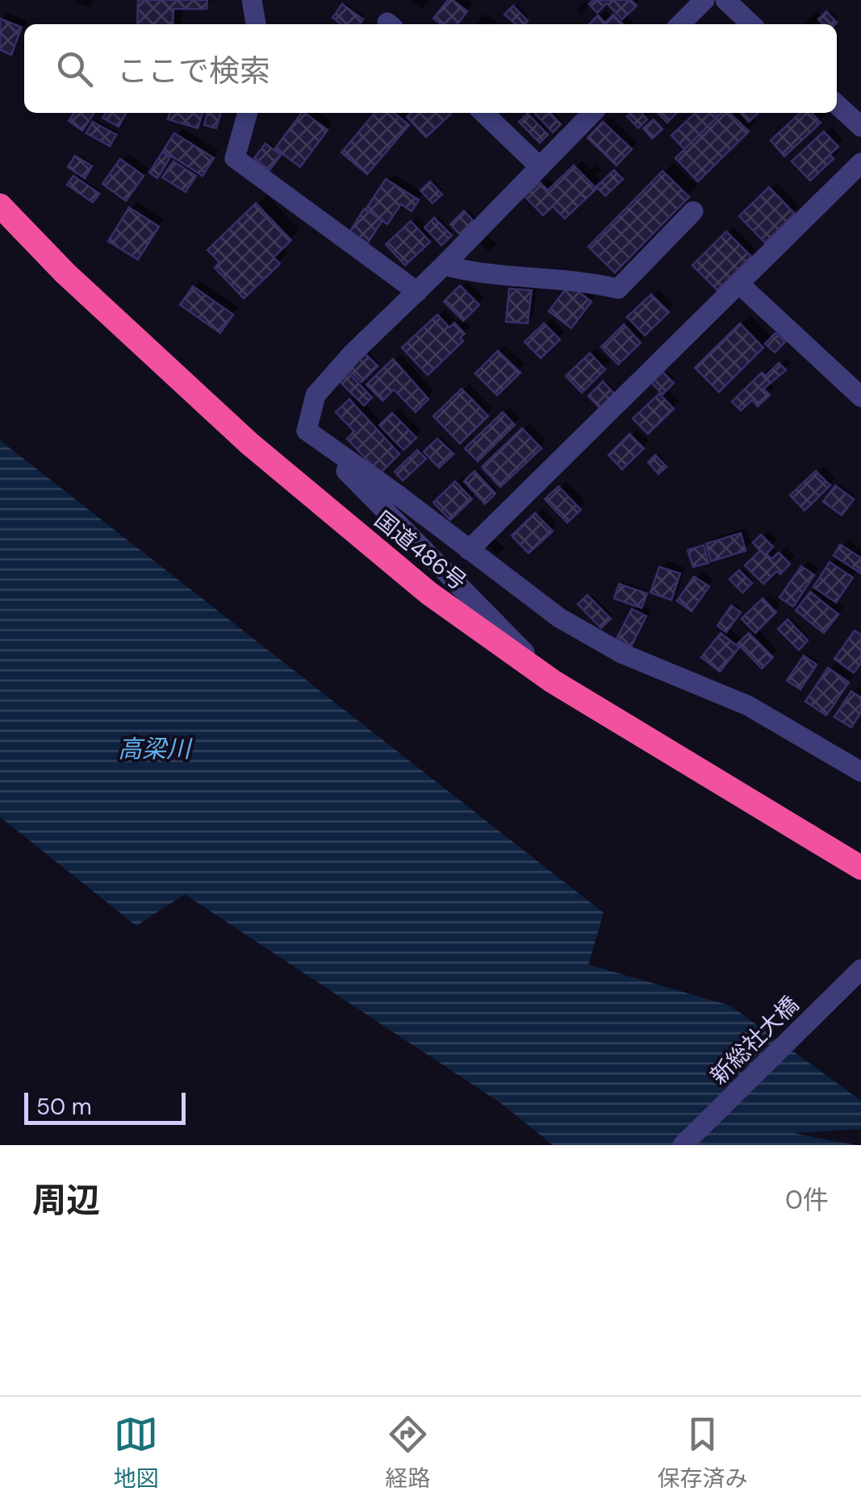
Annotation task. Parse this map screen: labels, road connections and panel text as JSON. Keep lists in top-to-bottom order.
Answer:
{
  "streets": {
    "highway": ["国道486号"],
    "street": ["新総社大橋"]
  },
  "water": ["高梁川"],
  "scale_bar": "50 m",
  "page": {
    "search": "ここで検索",
    "scale": "50 m",
    "heading": ["周辺", "0件"],
    "nav": ["地図", "経路", "保存済み"]
  }
}
